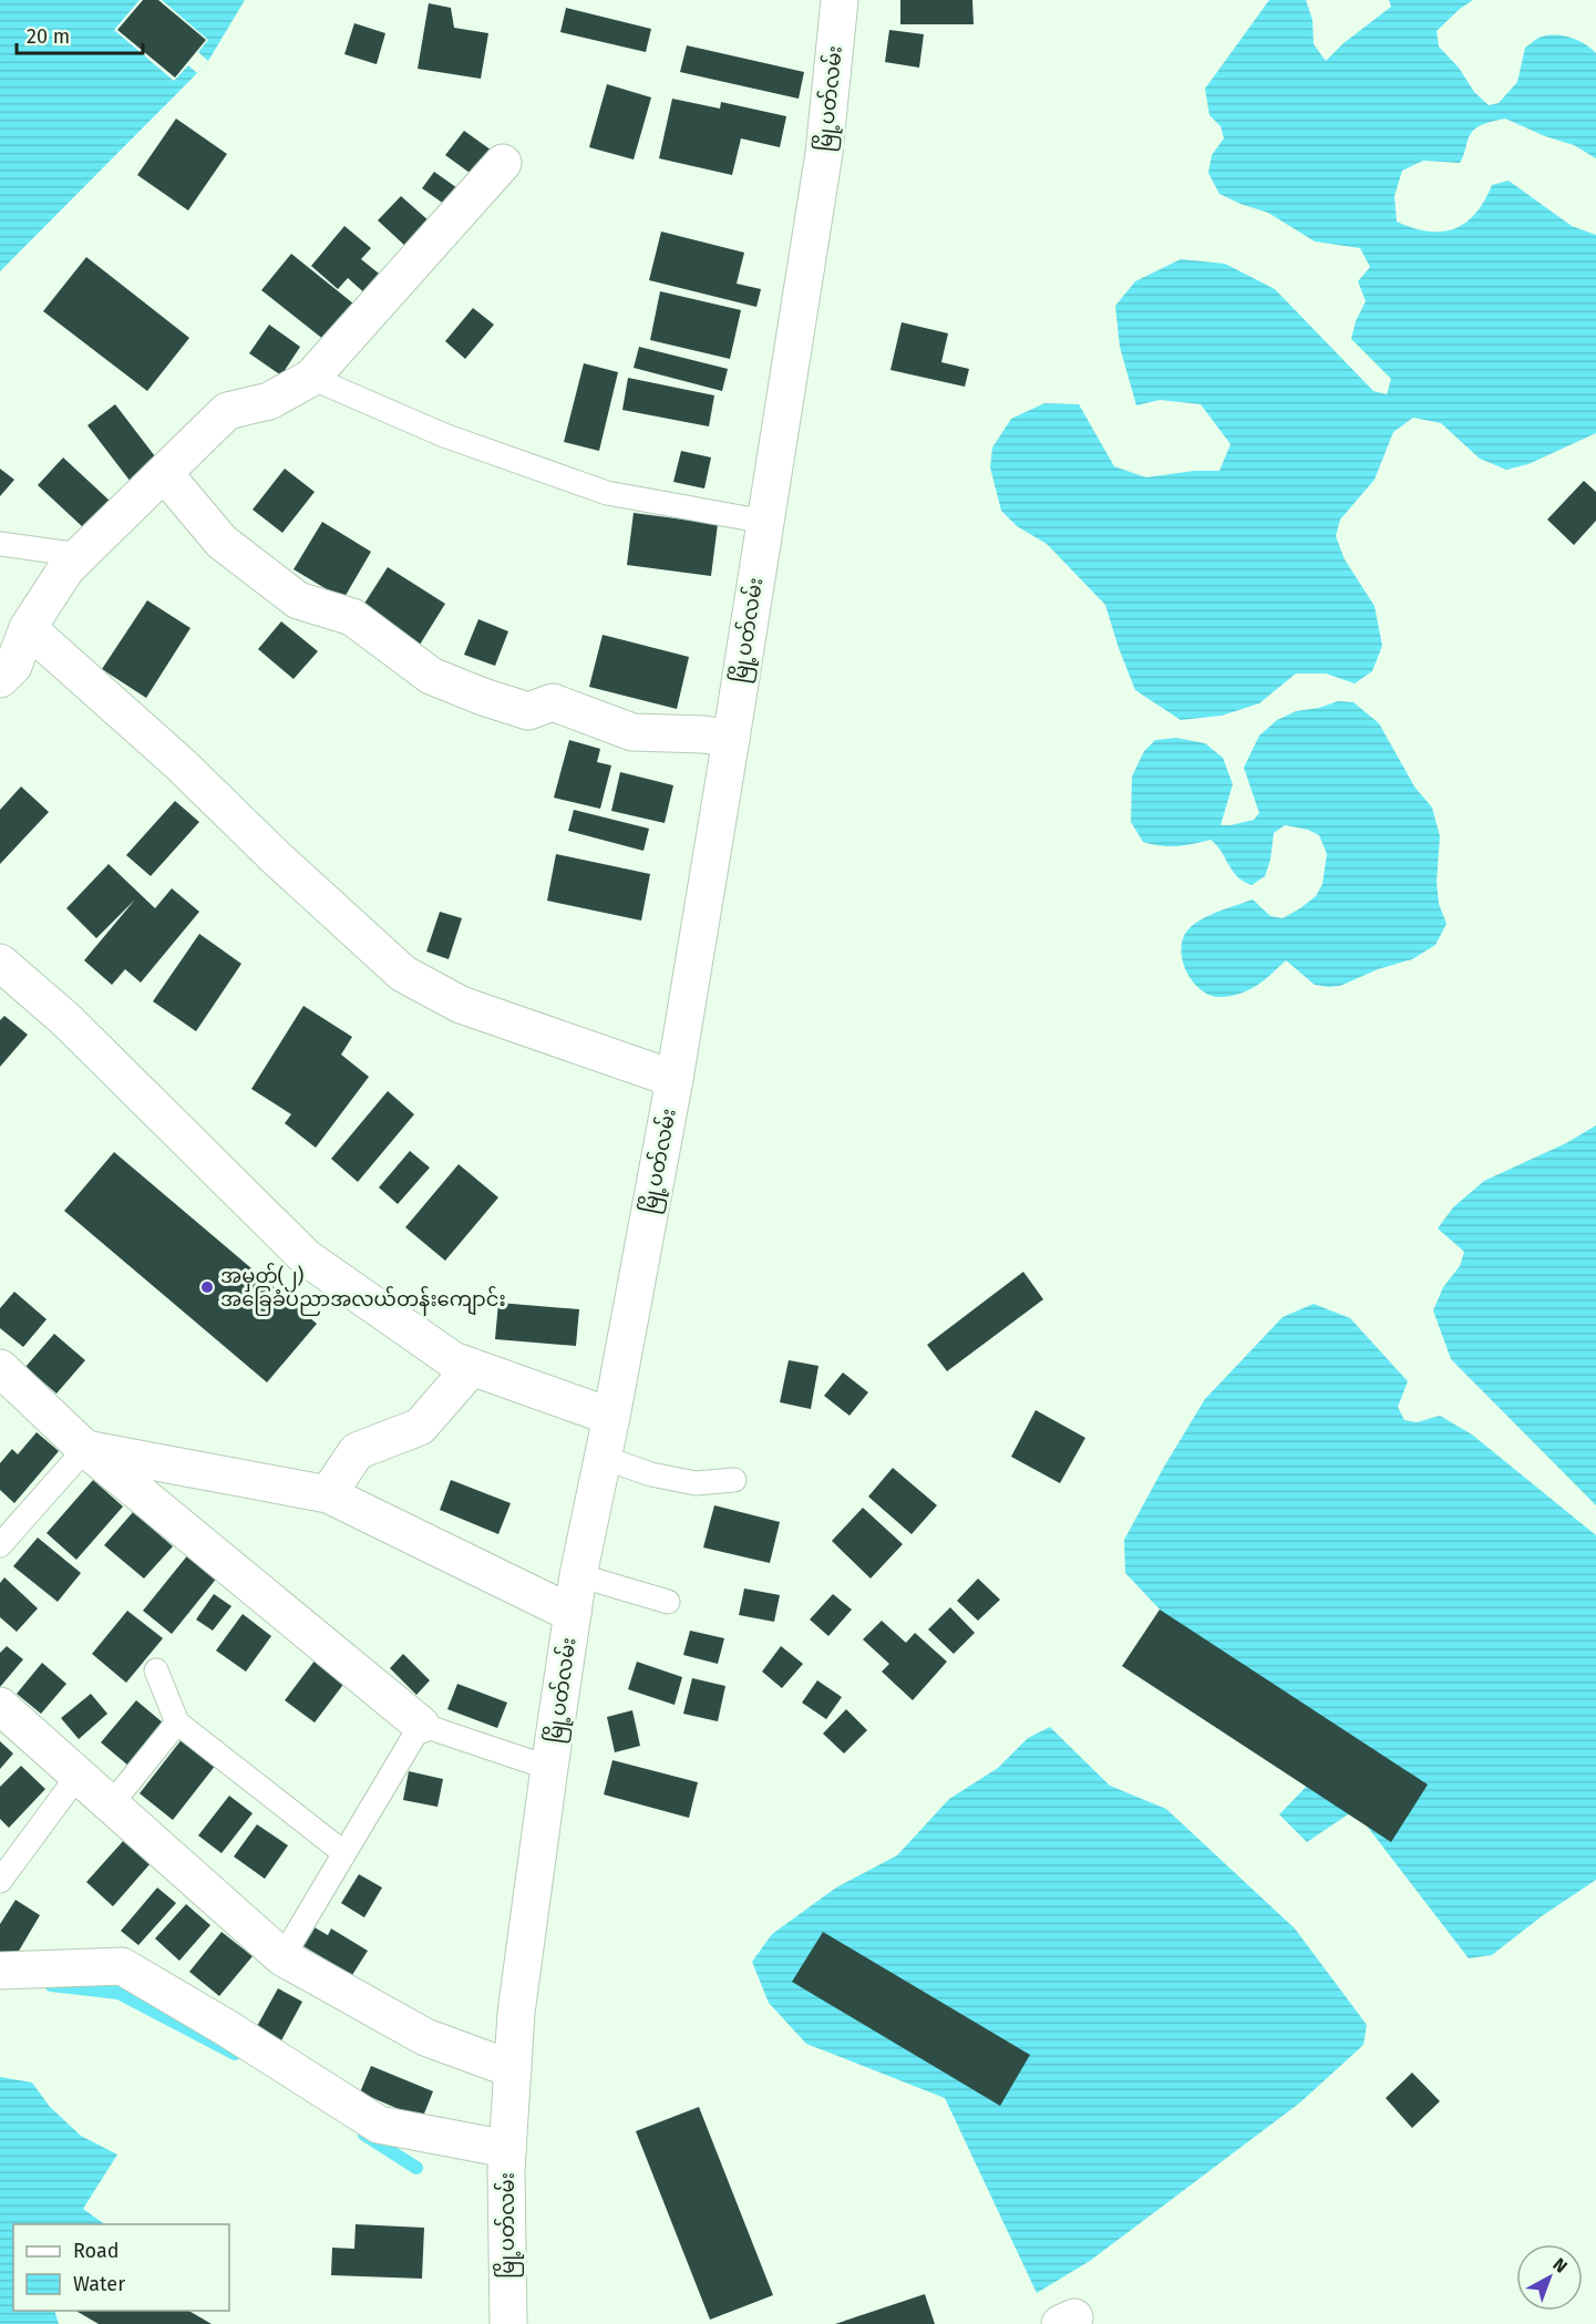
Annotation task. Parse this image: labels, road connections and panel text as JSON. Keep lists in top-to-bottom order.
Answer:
{
  "streets": {
    "street": ["မြို့ပတ်လမ်း"]
  },
  "places": ["အမှတ်(၂) အခြေခံပညာအလယ်တန်းကျောင်း"],
  "legend": ["Road", "Water"],
  "scale_bar": "20 m",
  "north": "top right"
}
